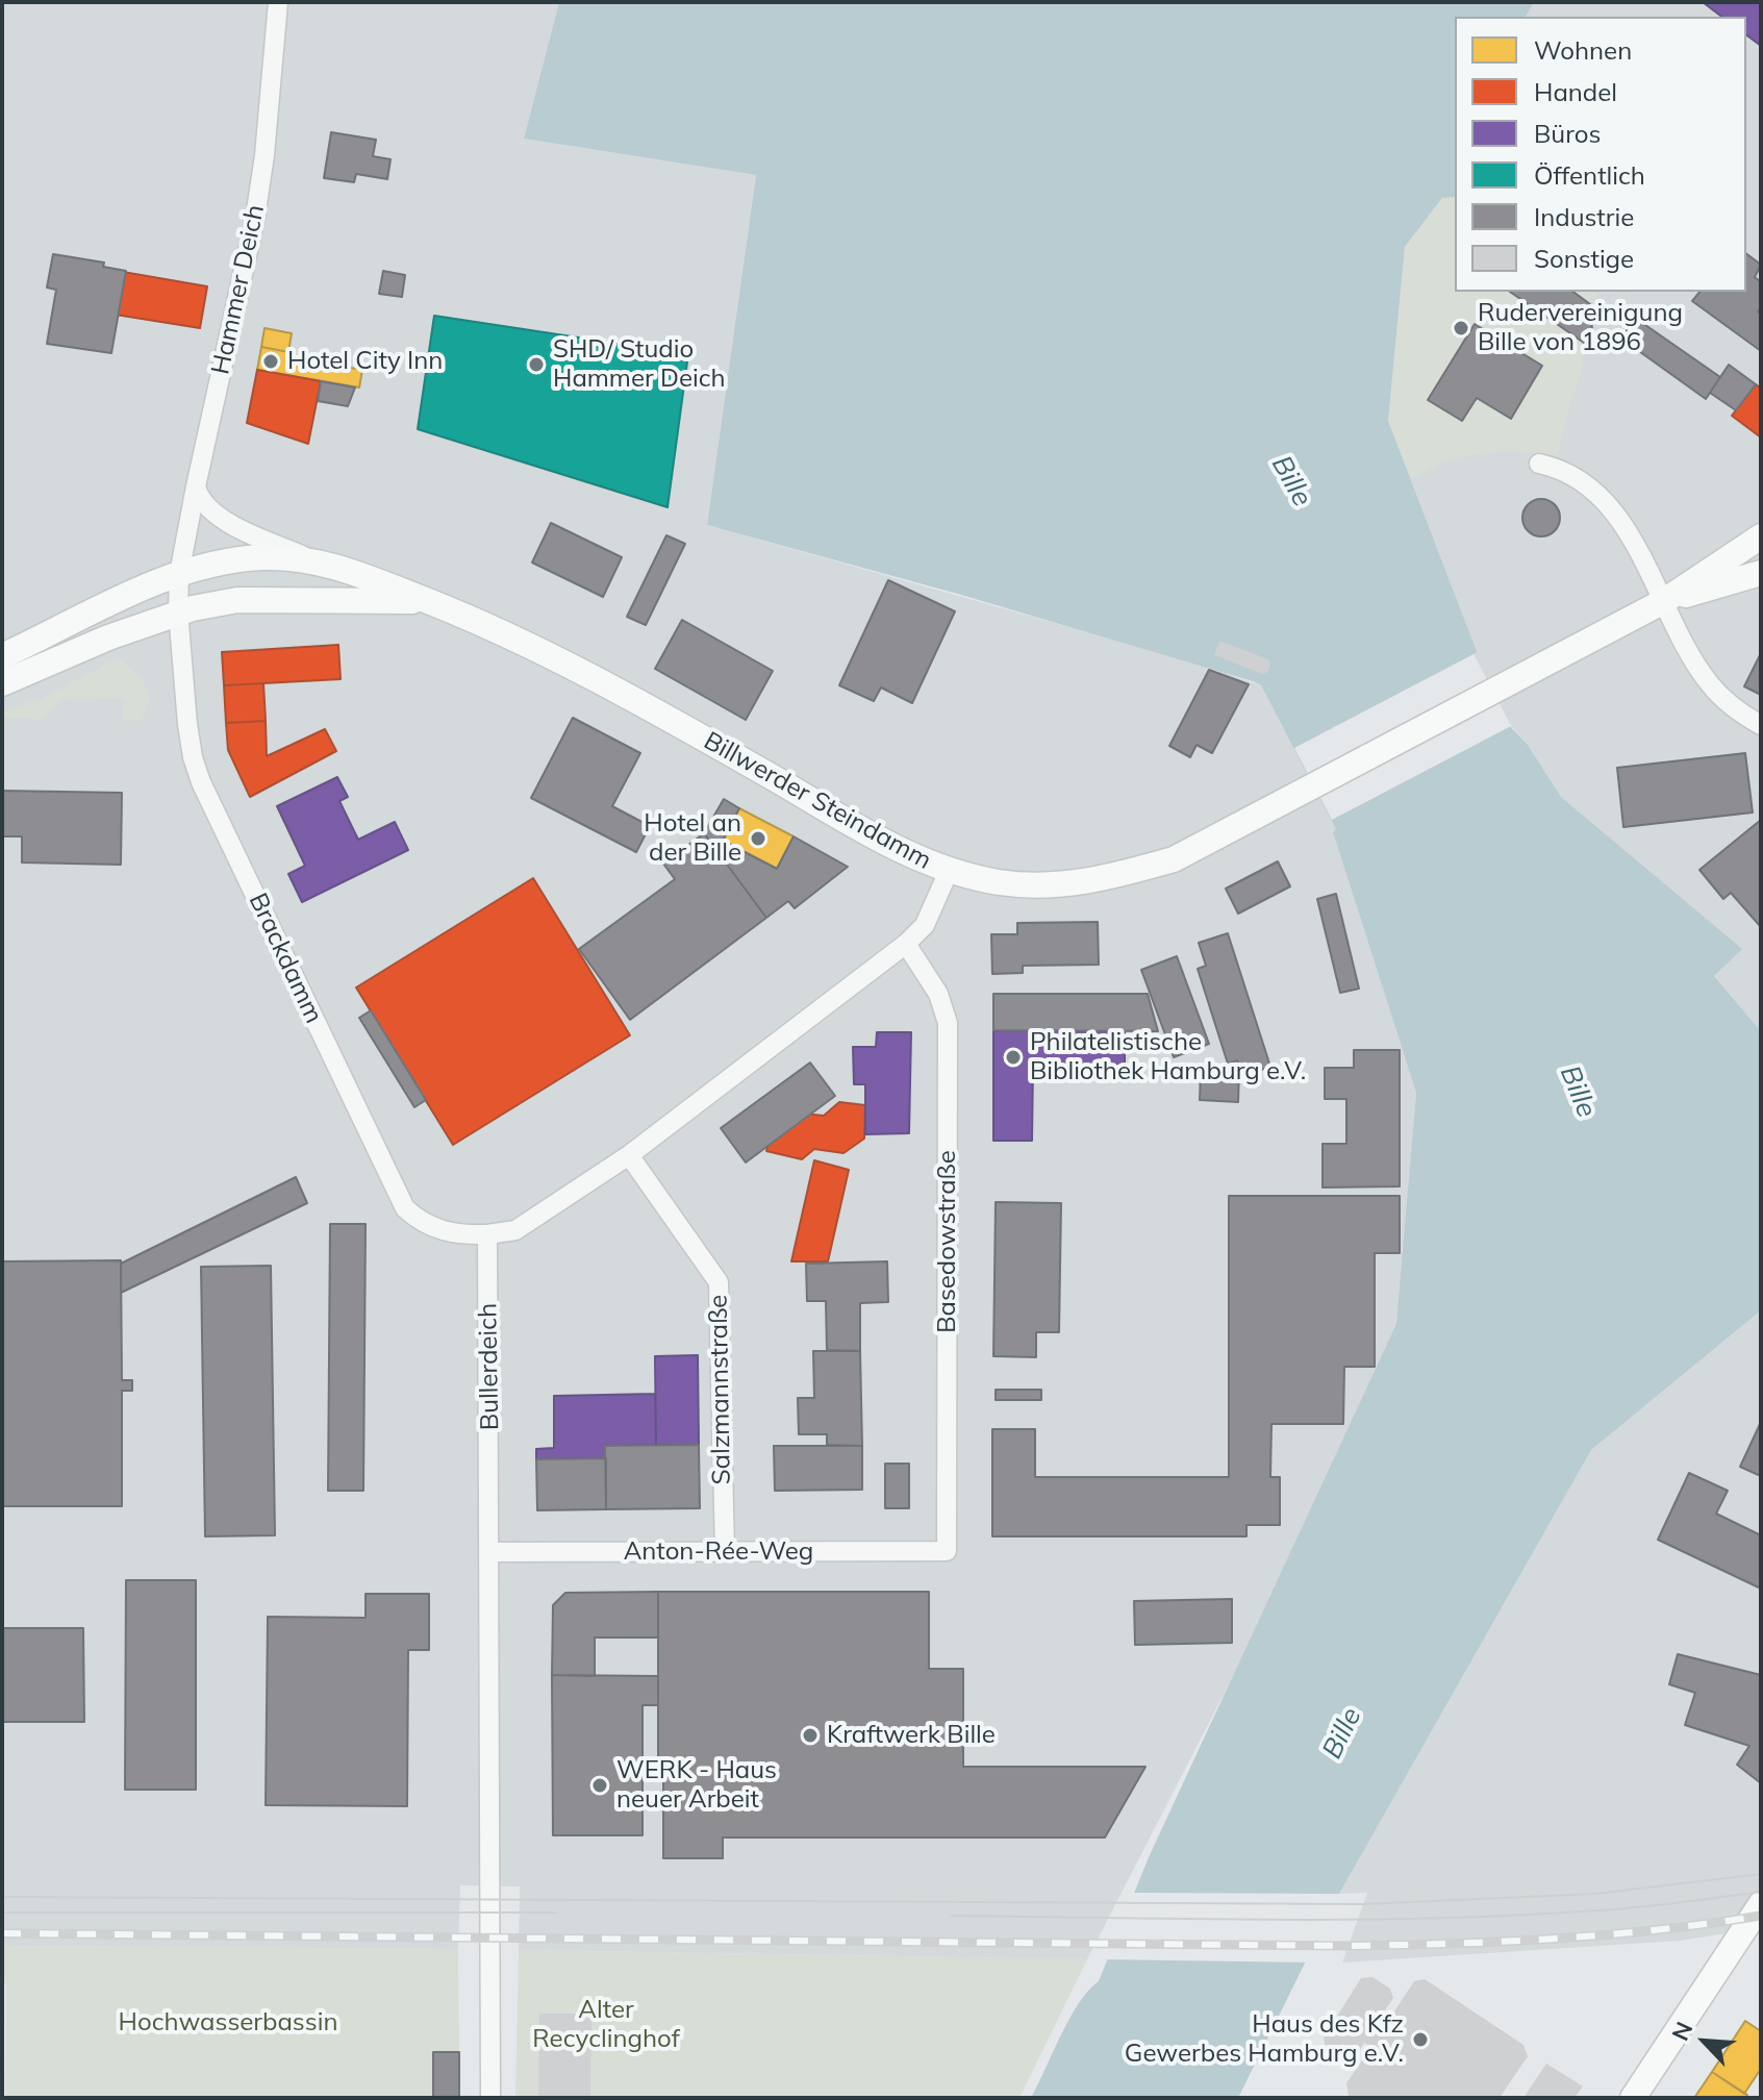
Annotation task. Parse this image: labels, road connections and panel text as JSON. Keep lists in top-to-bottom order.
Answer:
{
  "streets": {
    "main road": ["Billwerder Steindamm"],
    "street": [
      "Hammer Deich",
      "Brackdamm",
      "Basedowstraße",
      "Bullerdeich",
      "Salzmannstraße",
      "Anton-Rée-Weg"
    ]
  },
  "crossings": [
    ["Hammer Deich", "Billwerder Steindamm"],
    ["Hammer Deich", "Brackdamm"],
    ["Billwerder Steindamm", "Brackdamm"],
    ["Brackdamm", "Bullerdeich"],
    ["Basedowstraße", "Anton-Rée-Weg"],
    ["Bullerdeich", "Anton-Rée-Weg"],
    ["Salzmannstraße", "Anton-Rée-Weg"]
  ],
  "water": ["Bille"],
  "parks": ["Alter Recyclinghof", "Hochwasserbassin"],
  "places": [
    "Rudervereinigung Bille von 1896",
    "Hotel City Inn",
    "SHD/ Studio Hammer Deich",
    "Hotel an der Bille",
    "Philatelistische Bibliothek Hamburg e.V.",
    "Kraftwerk Bille",
    "WERK - Haus neuer Arbeit",
    "Haus des Kfz Gewerbes Hamburg e.V."
  ],
  "legend": [
    "Wohnen",
    "Handel",
    "Büros",
    "Öffentlich",
    "Industrie",
    "Sonstige"
  ],
  "north": "top left"
}
